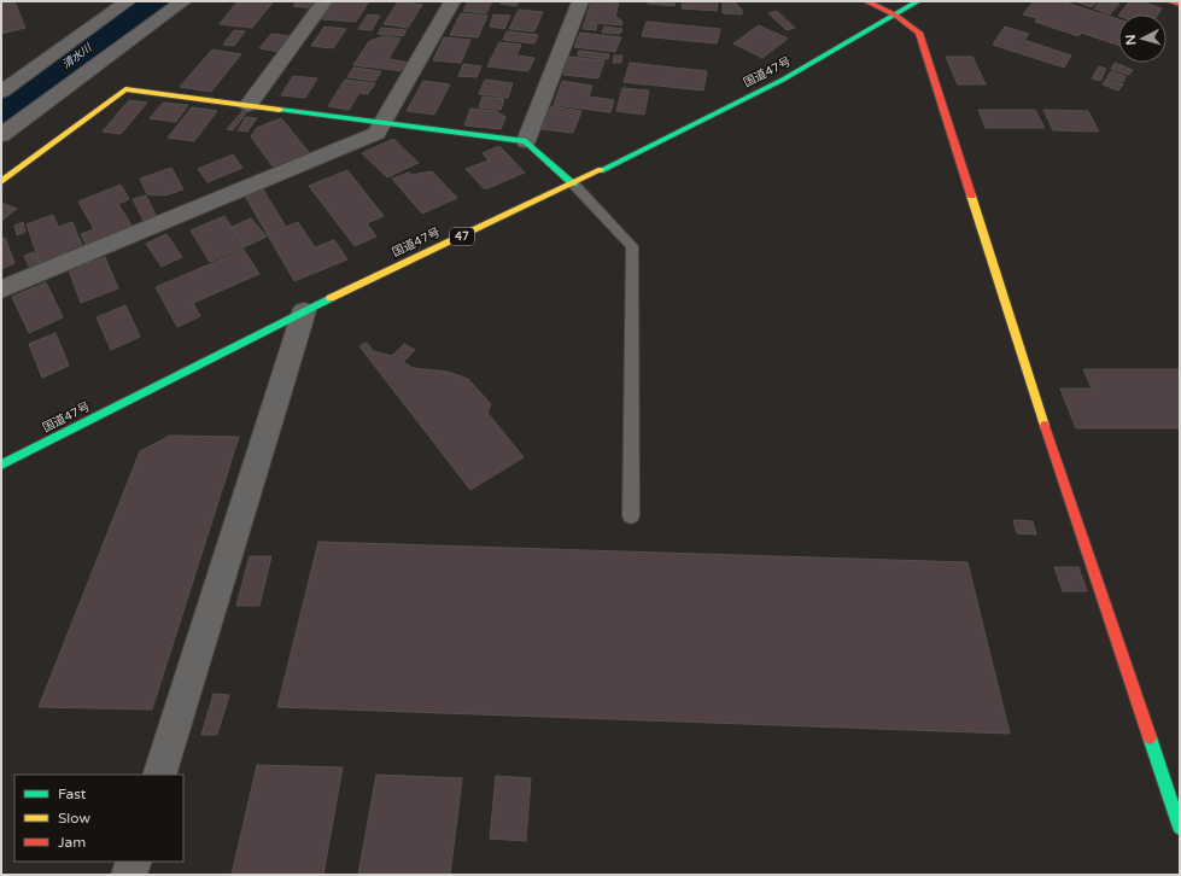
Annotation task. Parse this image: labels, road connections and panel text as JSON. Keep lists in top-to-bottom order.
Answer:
{
  "streets": {
    "main road": ["国道47号", "47"]
  },
  "water": ["清水川"],
  "legend": ["Fast", "Slow", "Jam"],
  "north": "left"
}
